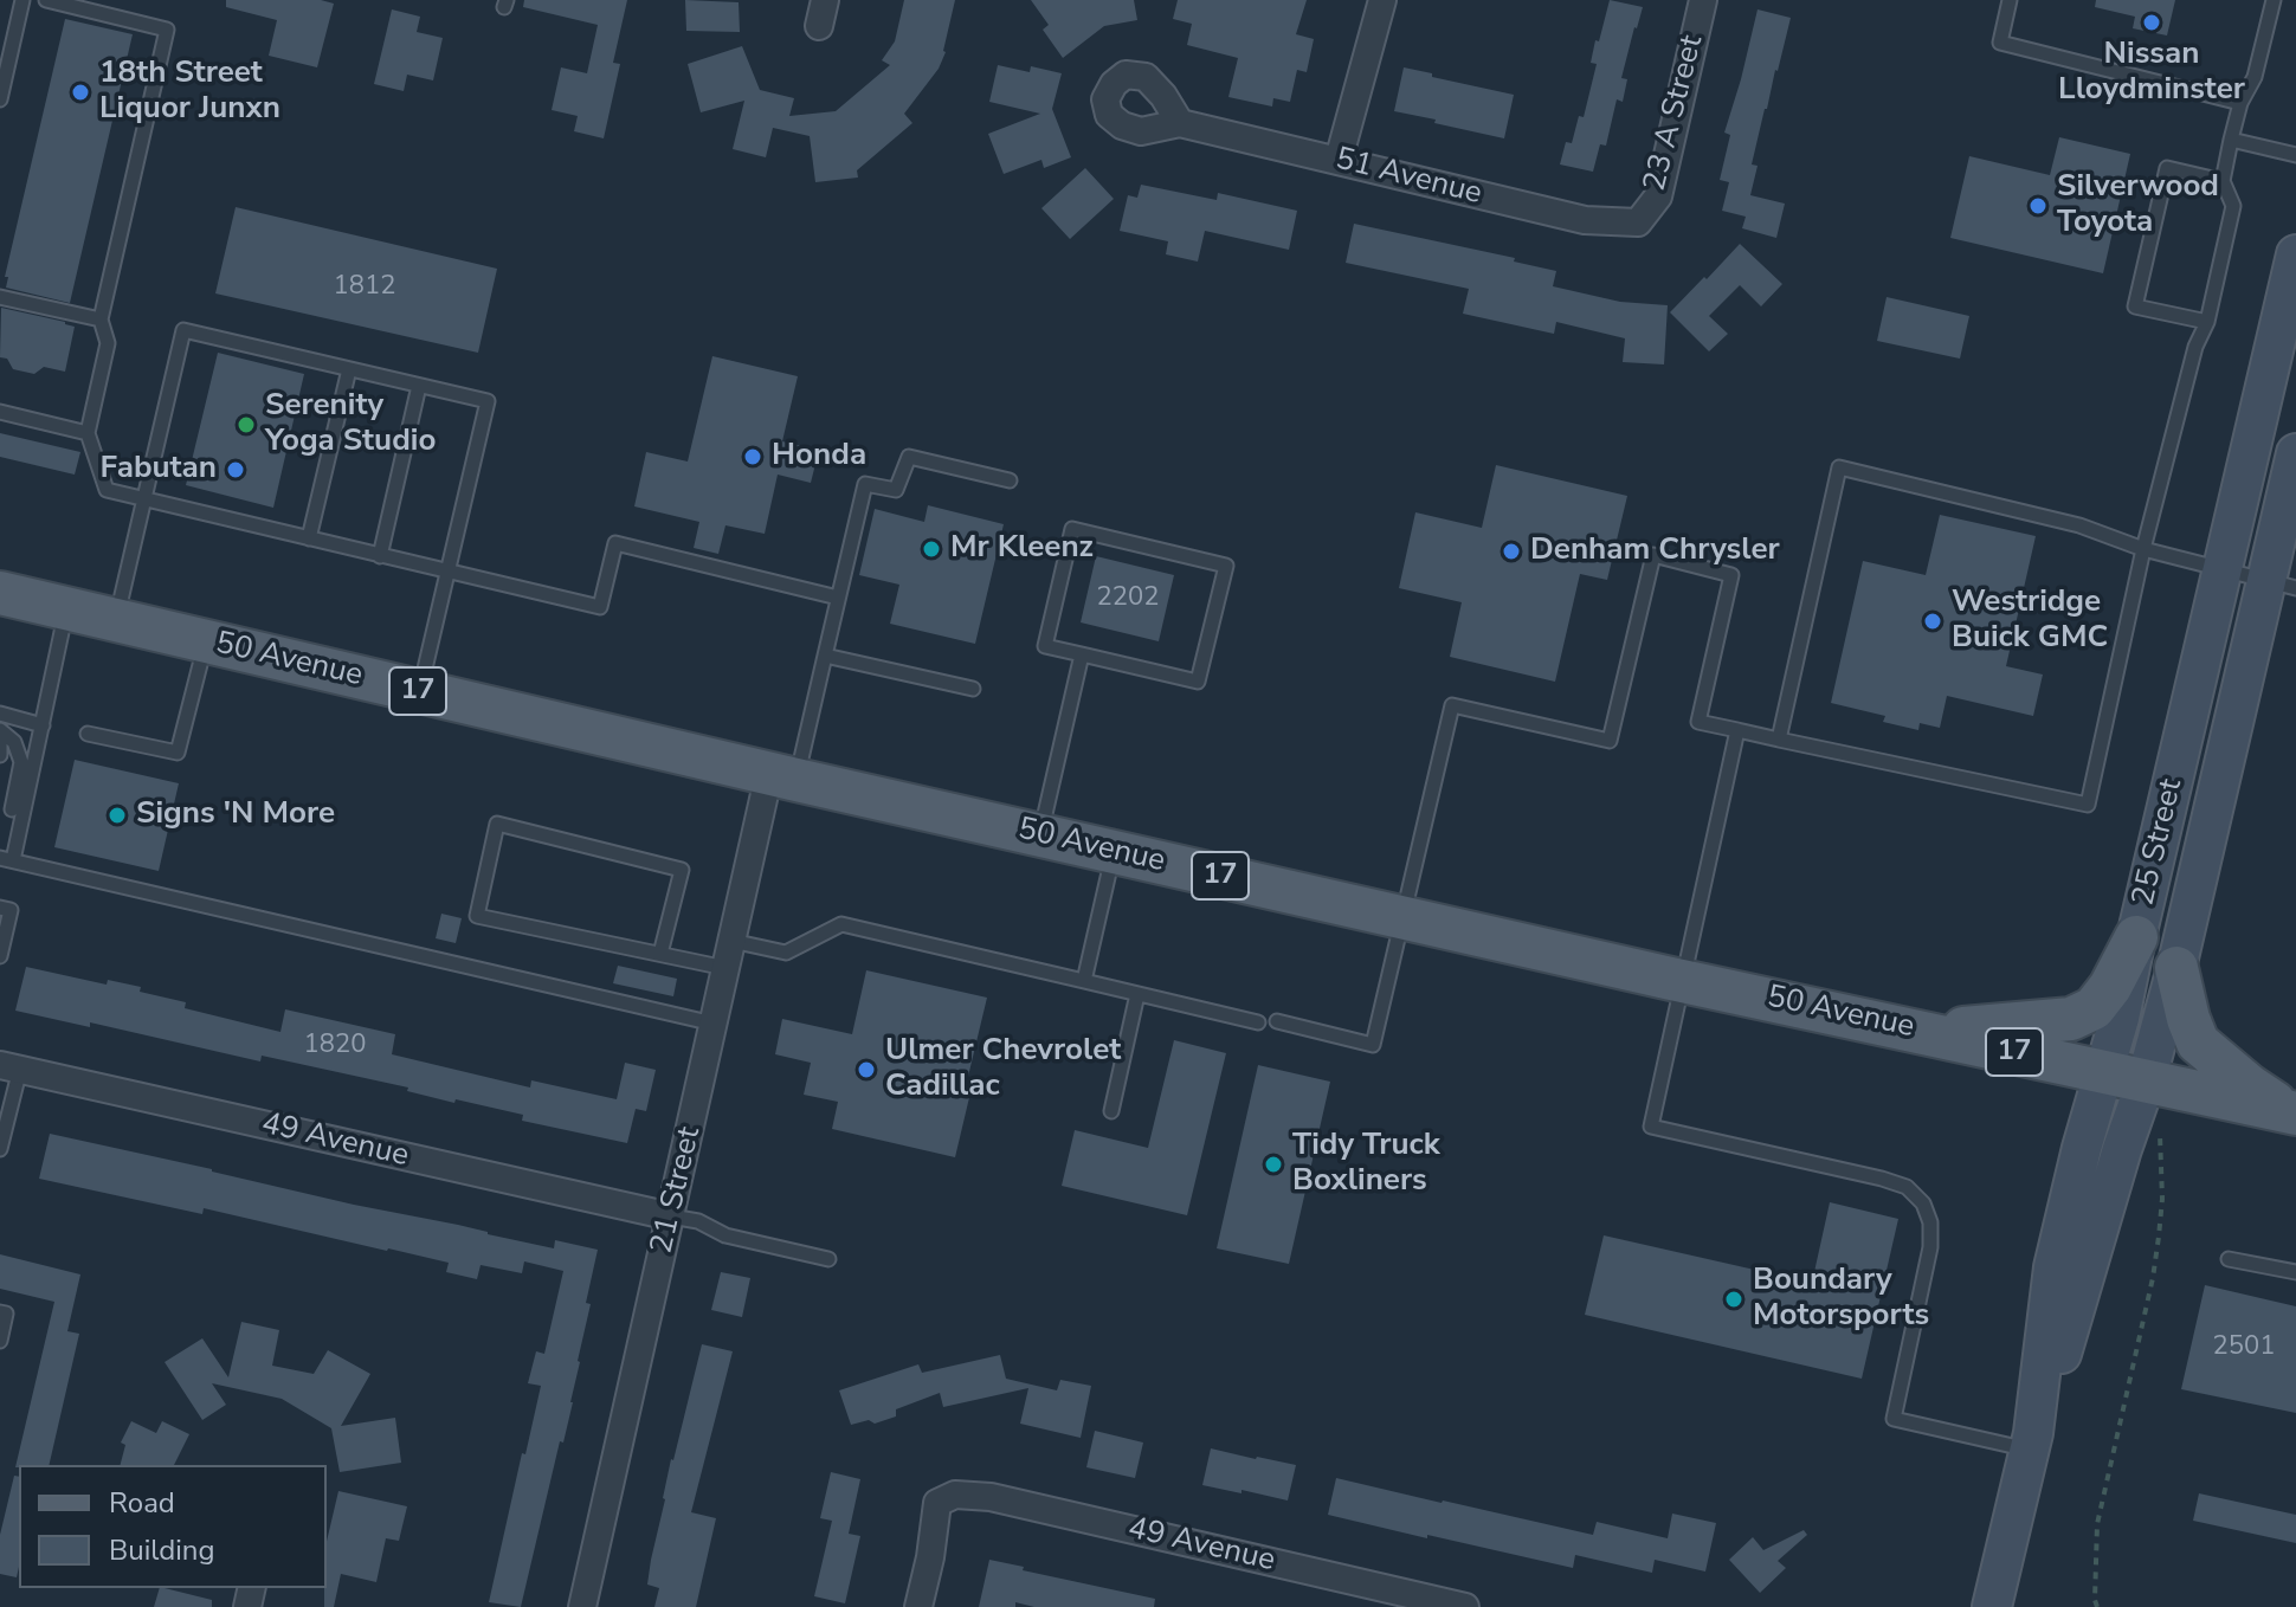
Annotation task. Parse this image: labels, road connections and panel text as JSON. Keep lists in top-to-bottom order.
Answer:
{
  "streets": {
    "main road": ["50 Avenue", "17", "25 Street"],
    "street": [
      "23 A Street",
      "51 Avenue",
      "49 Avenue",
      "21 Street"
    ]
  },
  "crossings": [
    ["23 A Street", "51 Avenue"],
    ["50 Avenue", "25 Street"],
    ["50 Avenue", "21 Street"],
    ["49 Avenue", "21 Street"]
  ],
  "places": [
    "Nissan Lloydminster",
    "18th Street Liquor Junxn",
    "Silverwood Toyota",
    "Serenity Yoga Studio",
    "Honda",
    "Fabutan",
    "Mr Kleenz",
    "Denham Chrysler",
    "Westridge Buick GMC",
    "Signs 'N More",
    "Ulmer Chevrolet Cadillac",
    "Tidy Truck Boxliners",
    "Boundary Motorsports"
  ],
  "house_numbers": [
    "1812",
    "2202",
    "1820",
    "2501"
  ],
  "legend": ["Road", "Building"]
}
